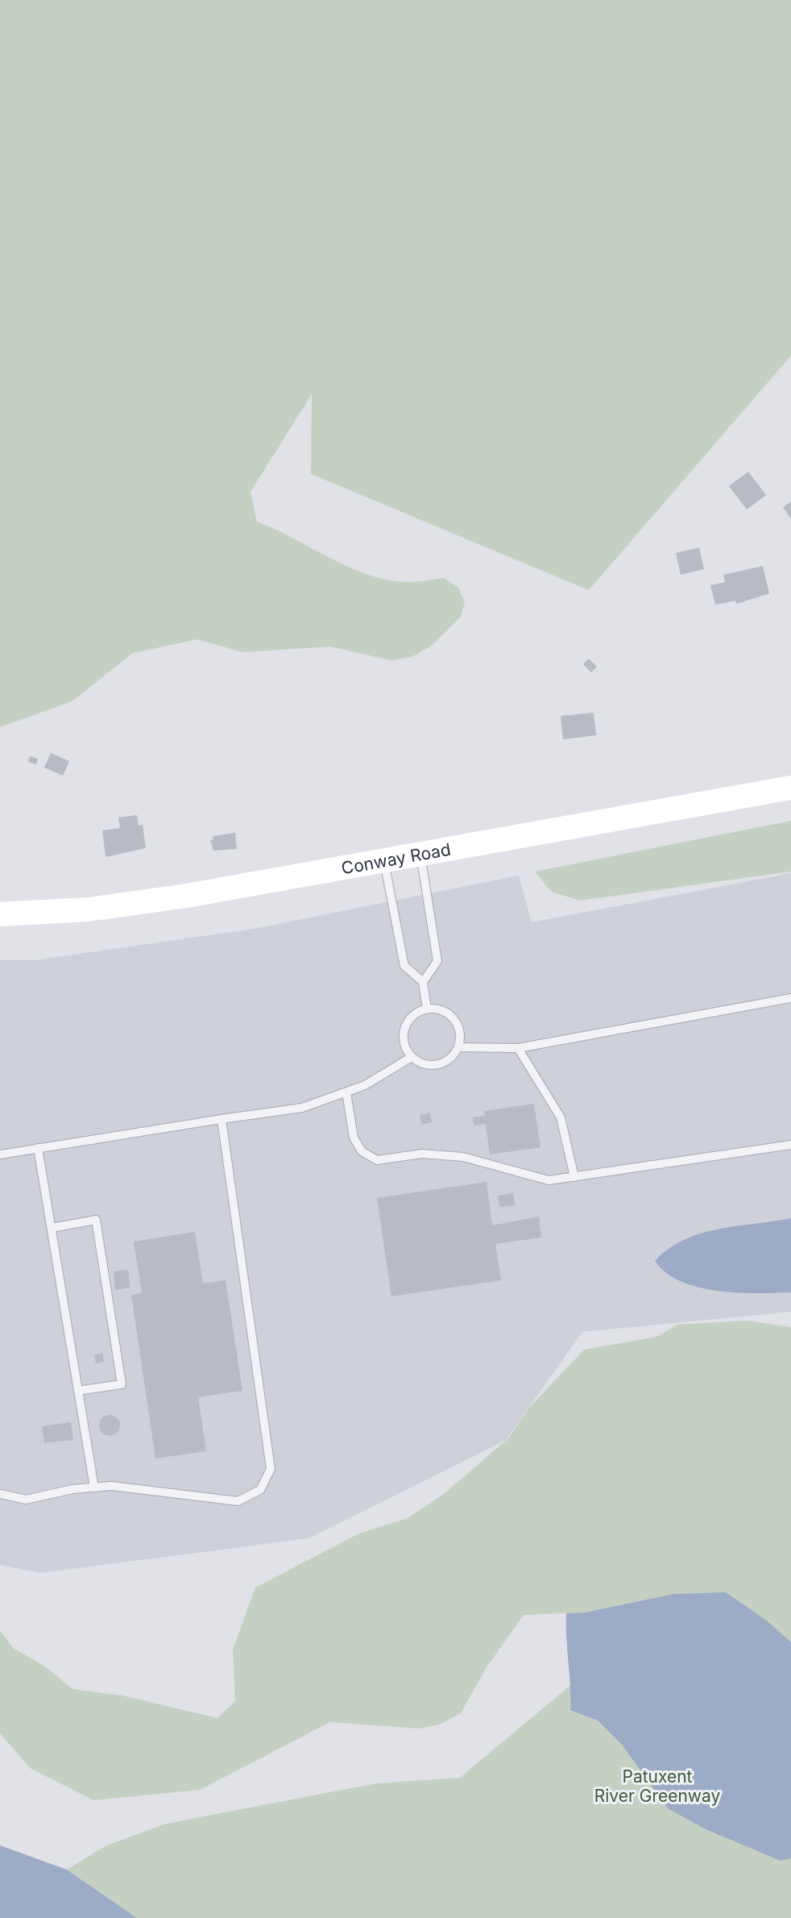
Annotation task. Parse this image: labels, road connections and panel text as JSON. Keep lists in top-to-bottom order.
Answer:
{
  "streets": {
    "street": ["Conway Road"]
  },
  "parks": ["Patuxent River Greenway"]
}
